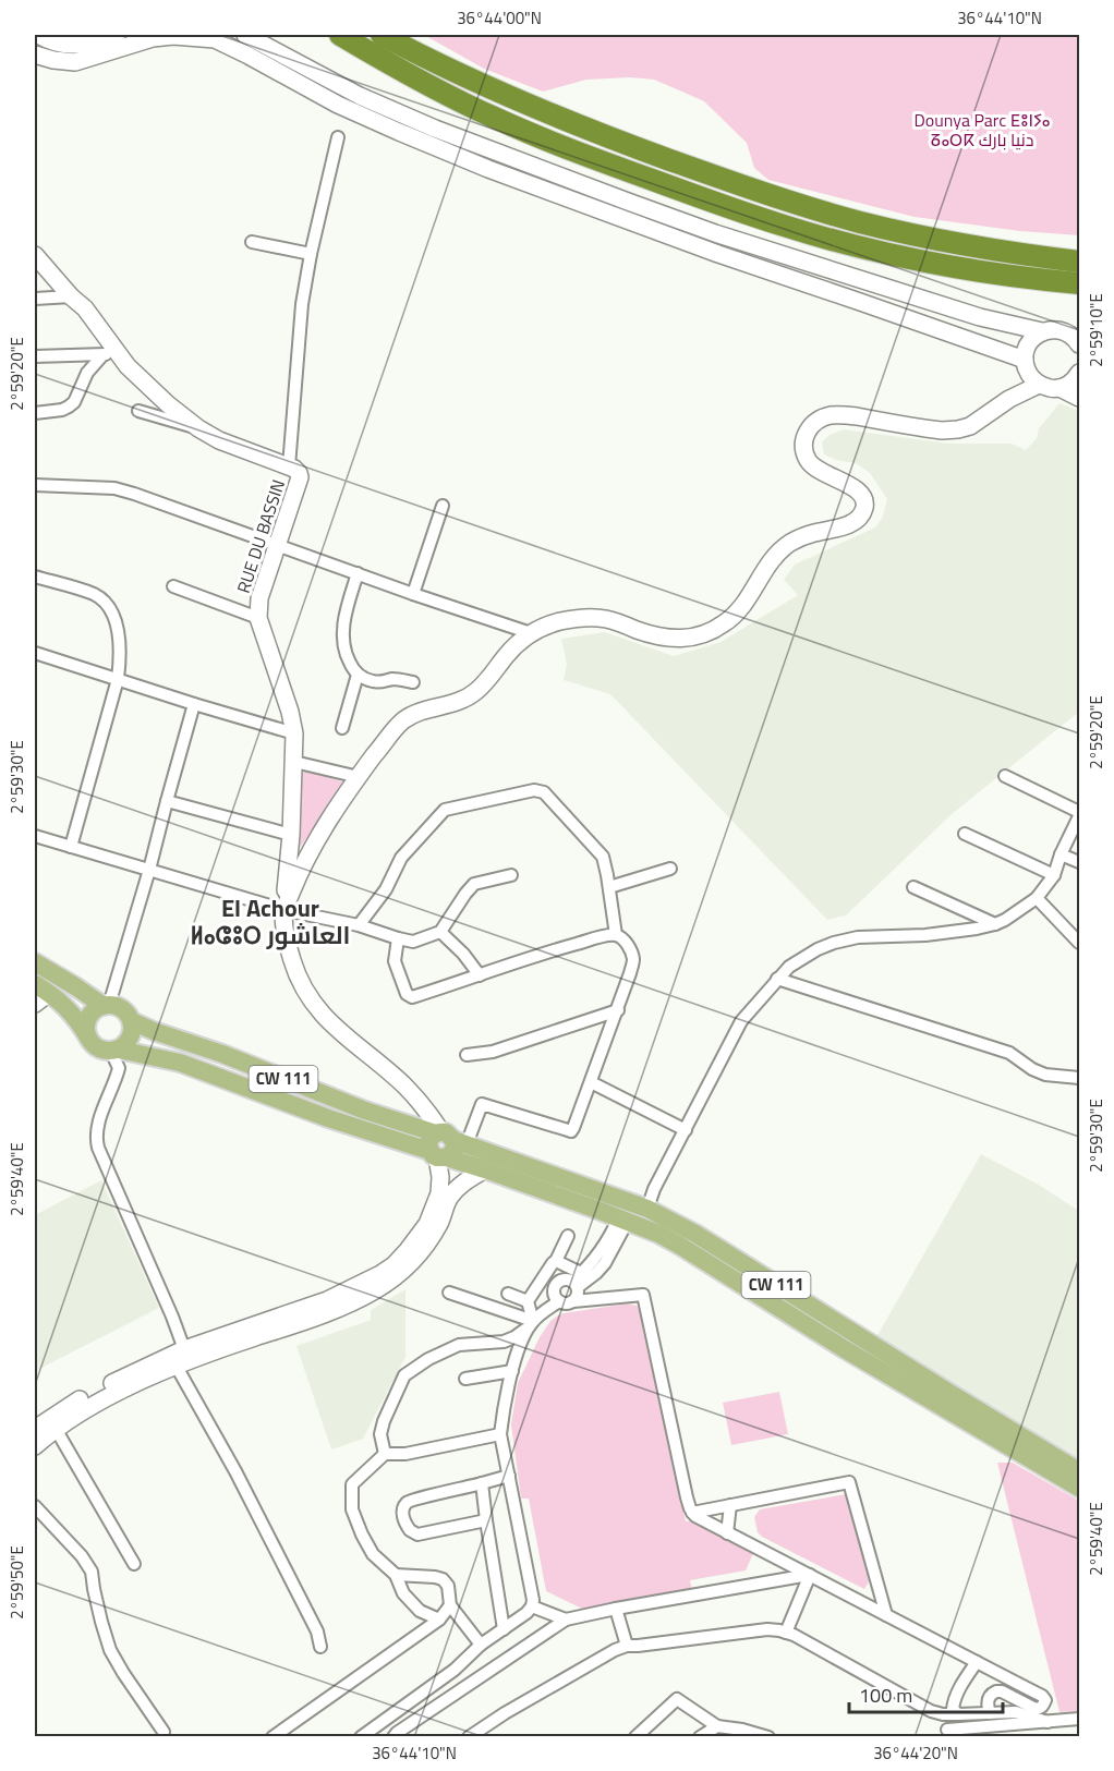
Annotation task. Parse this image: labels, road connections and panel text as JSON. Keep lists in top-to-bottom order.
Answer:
{
  "streets": {
    "main road": ["CW 111"],
    "street": ["RUE DU BASSIN"]
  },
  "crossings": [
    ["RUE DU BASSIN", "CW 111"]
  ],
  "districts": ["El Achour ⵍⴰⵛⵓⵔ العاشور"],
  "parks": ["Dounya Parc ⴹⵓⵏⵢⴰ ⵒⴰⵔⴽ دنيا بارك"],
  "scale_bar": "100 m",
  "coordinates": [
    "36°44'00\"N",
    "36°44'10\"N",
    "2°59'10\"E",
    "2°59'20\"E",
    "2°59'30\"E",
    "2°59'40\"E",
    "2°59'50\"E",
    "36°44'20\"N"
  ]
}
